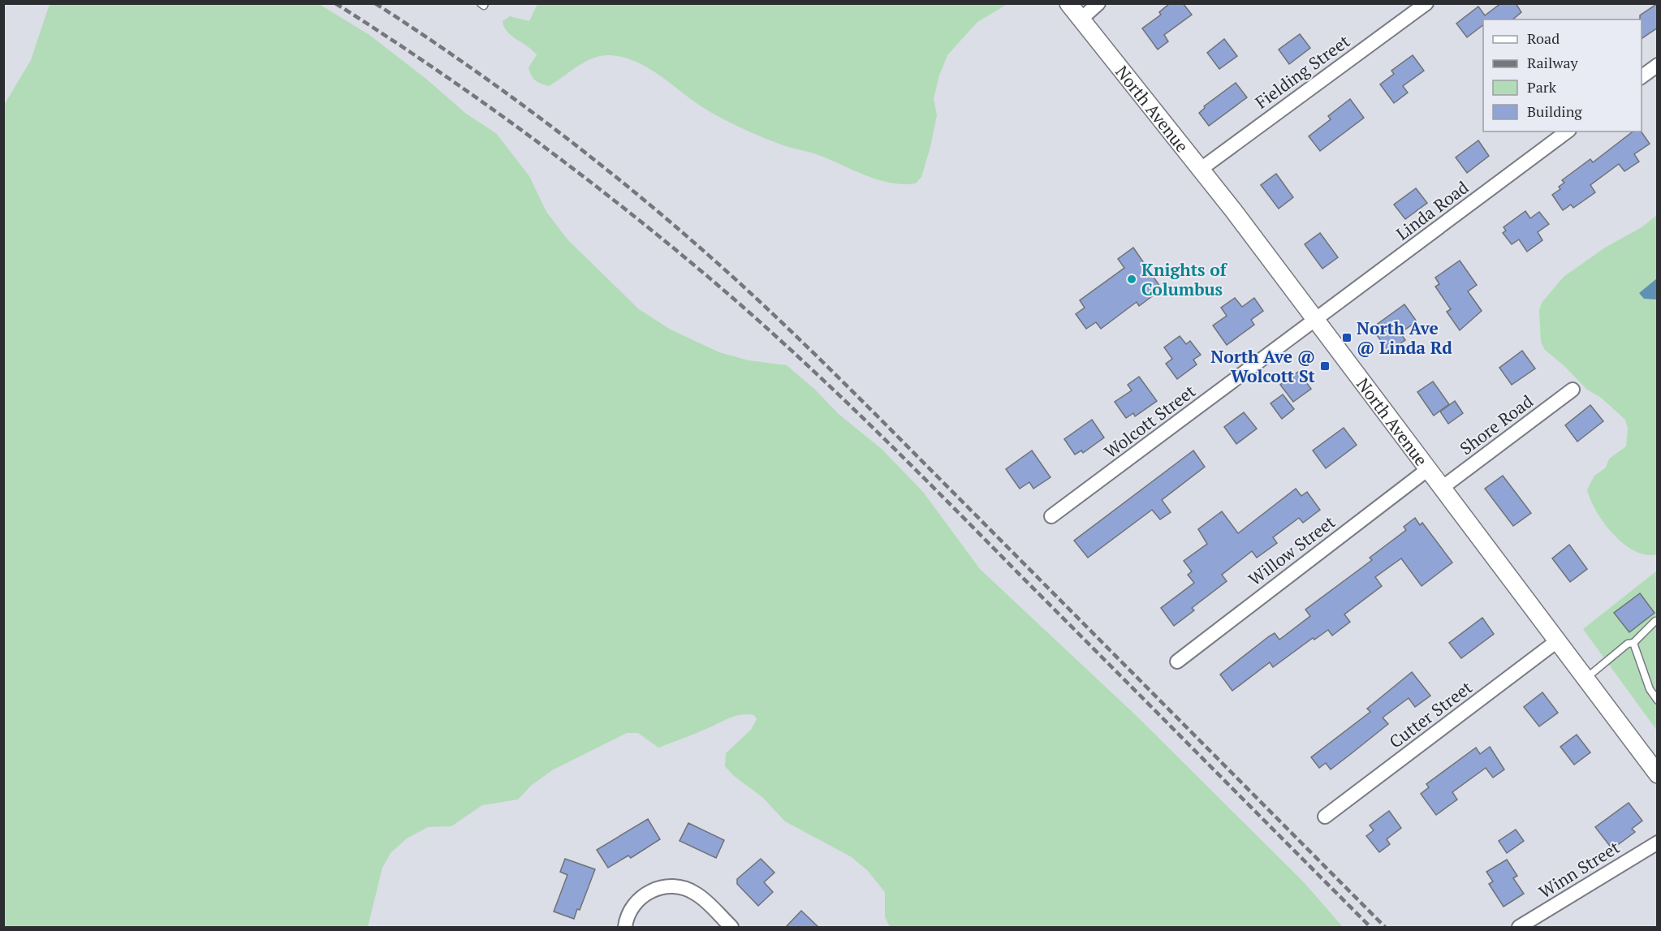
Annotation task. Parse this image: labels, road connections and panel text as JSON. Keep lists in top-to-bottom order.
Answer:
{
  "streets": {
    "street": [
      "Fielding Street",
      "North Avenue",
      "Linda Road",
      "Wolcott Street",
      "Shore Road",
      "Willow Street",
      "Cutter Street",
      "Winn Street"
    ]
  },
  "crossings": [
    ["Fielding Street", "North Avenue"],
    ["North Avenue", "Linda Road"],
    ["North Avenue", "Wolcott Street"],
    ["North Avenue", "Shore Road"],
    ["North Avenue", "Willow Street"],
    ["North Avenue", "Cutter Street"],
    ["Linda Road", "Wolcott Street"]
  ],
  "places": {
    "other": ["Knights of Columbus"],
    "transit": ["North Ave @ Linda Rd", "North Ave @ Wolcott St"]
  },
  "legend": [
    "Road",
    "Railway",
    "Park",
    "Building"
  ]
}
